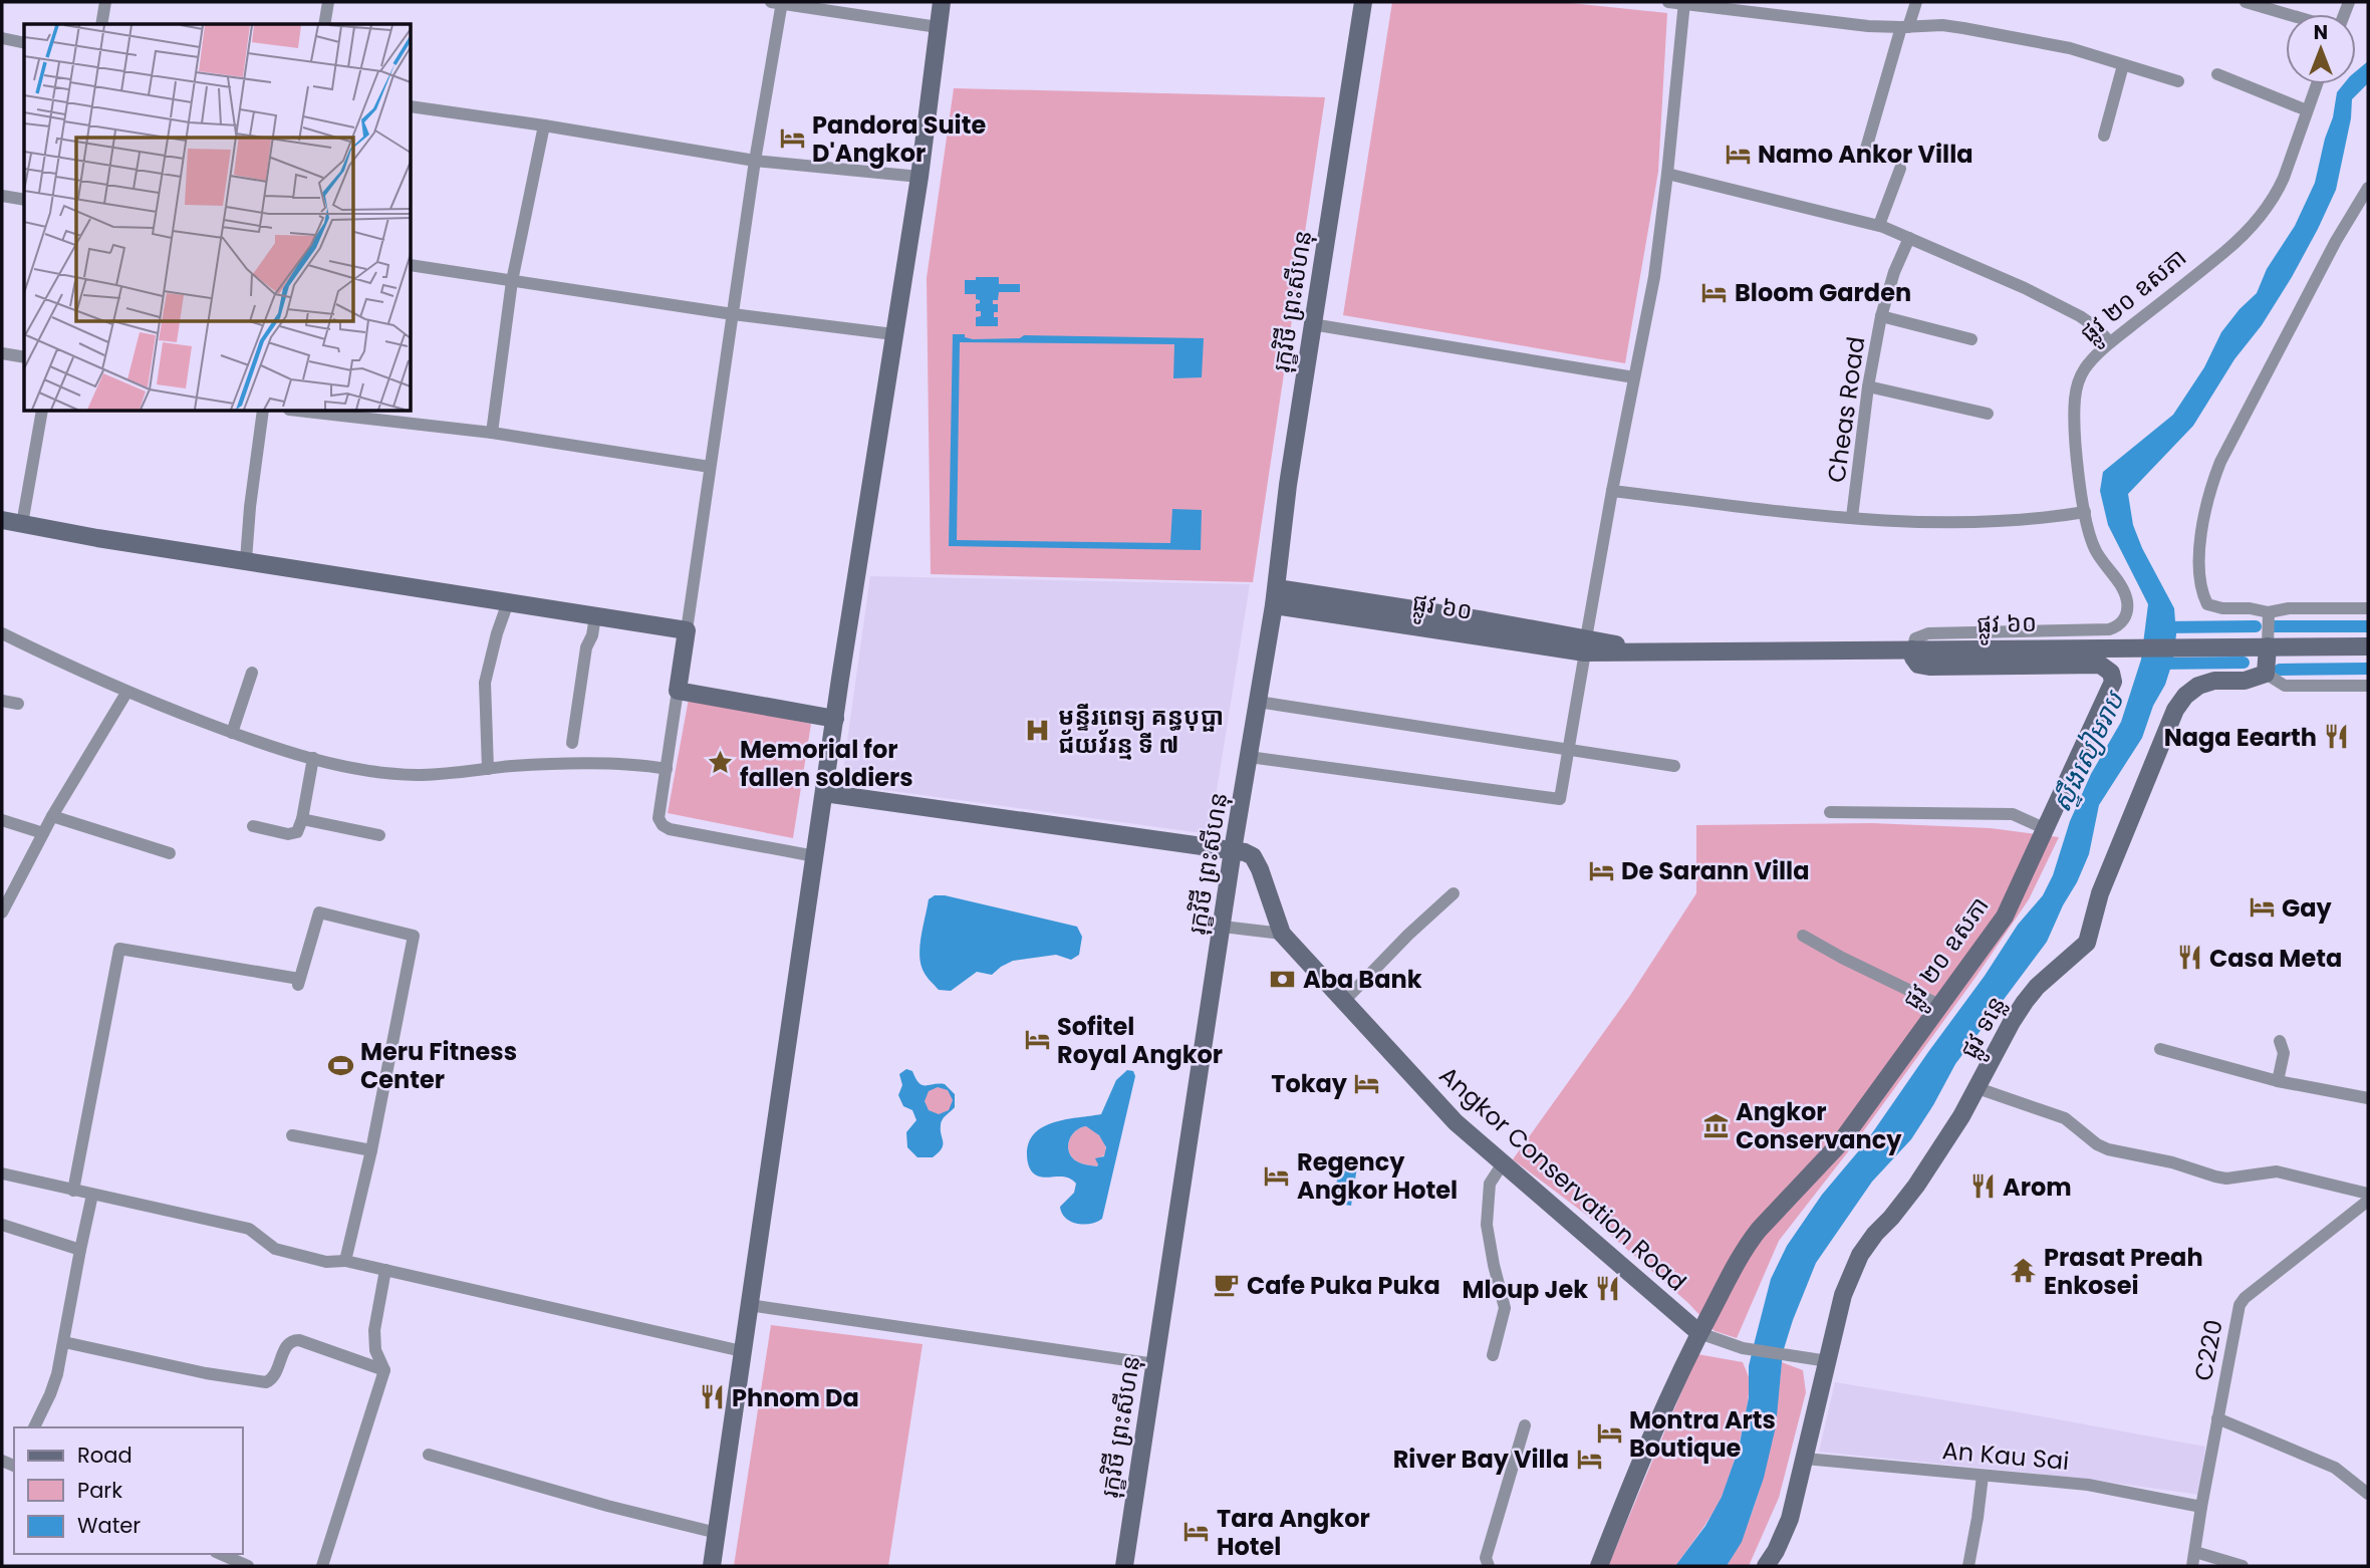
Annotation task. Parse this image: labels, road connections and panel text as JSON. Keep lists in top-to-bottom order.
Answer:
{
  "streets": {
    "street": [
      "ផ្លូវ ២០ ឧសភា",
      "រុក្ខវិថី ព្រះសីហនុ",
      "Cheas Road",
      "ផ្លូវ ៦០",
      "ផ្លូវ ទន្លេ",
      "Angkor Conservation Road",
      "C220",
      "An Kau Sai"
    ]
  },
  "crossings": [
    ["ផ្លូវ ២០ ឧសភា", "ផ្លូវ ៦០"],
    ["ផ្លូវ ២០ ឧសភា", "Angkor Conservation Road"],
    ["រុក្ខវិថី ព្រះសីហនុ", "ផ្លូវ ៦០"],
    ["ផ្លូវ ទន្លេ", "An Kau Sai"],
    ["C220", "An Kau Sai"]
  ],
  "water": ["ស្ទឹងសៀមរាប"],
  "places": {
    "hotel": [
      "Pandora Suite D'Angkor",
      "Namo Ankor Villa",
      "Bloom Garden",
      "De Sarann Villa",
      "Gay",
      "Sofitel Royal Angkor",
      "Tokay",
      "Regency Angkor Hotel",
      "Montra Arts Boutique",
      "River Bay Villa",
      "Tara Angkor Hotel"
    ],
    "hospital": ["មន្ទីរពេទ្យ គន្ធបុប្ផា ជ័យវ័រន្ម ទី ៧"],
    "restaurant": [
      "Naga Eearth",
      "Casa Meta",
      "Arom",
      "Mloup Jek",
      "Phnom Da"
    ],
    "place": ["Memorial for fallen soldiers"],
    "bank": ["Aba Bank"],
    "sports": ["Meru Fitness Center"],
    "museum": ["Angkor Conservancy"],
    "temple": ["Prasat Preah Enkosei"],
    "cafe": ["Cafe Puka Puka"]
  },
  "legend": ["Road", "Park", "Water"],
  "north": "top"
}
